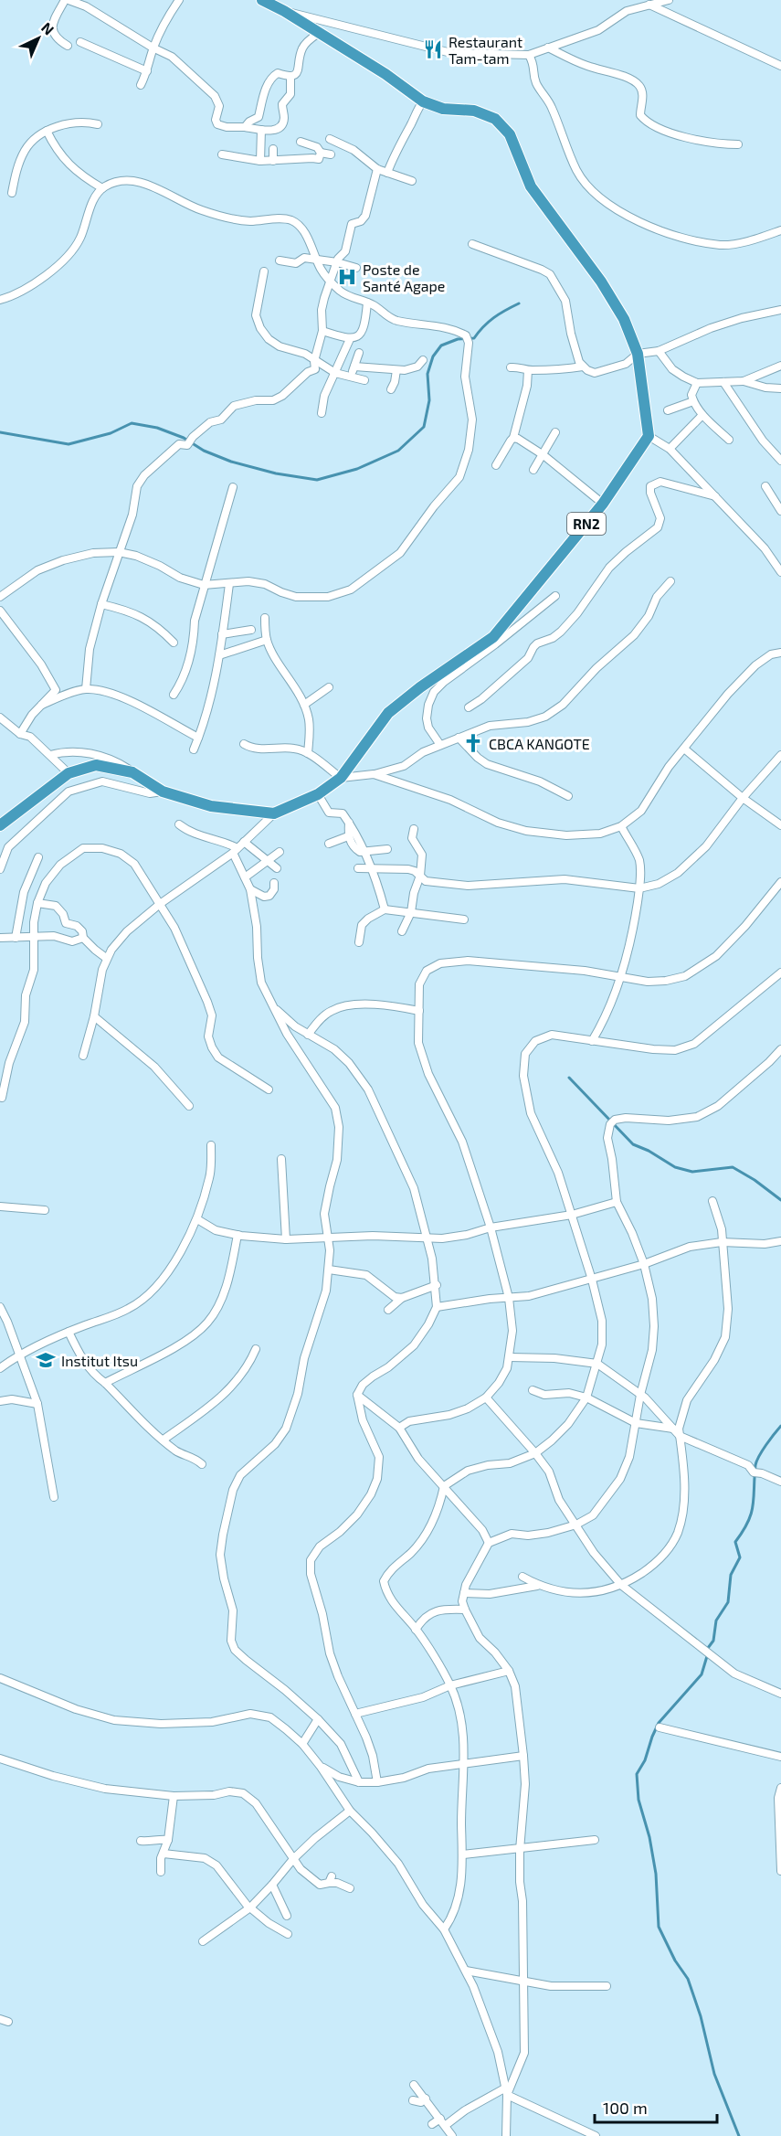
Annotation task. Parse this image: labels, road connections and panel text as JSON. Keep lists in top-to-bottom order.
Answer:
{
  "streets": {
    "highway": ["RN2"]
  },
  "places": {
    "restaurant": ["Restaurant Tam-tam"],
    "hospital": ["Poste de Santé Agape"],
    "church": ["CBCA KANGOTE"],
    "school or university": ["Institut Itsu"]
  },
  "scale_bar": "100 m",
  "north": "top right"
}
